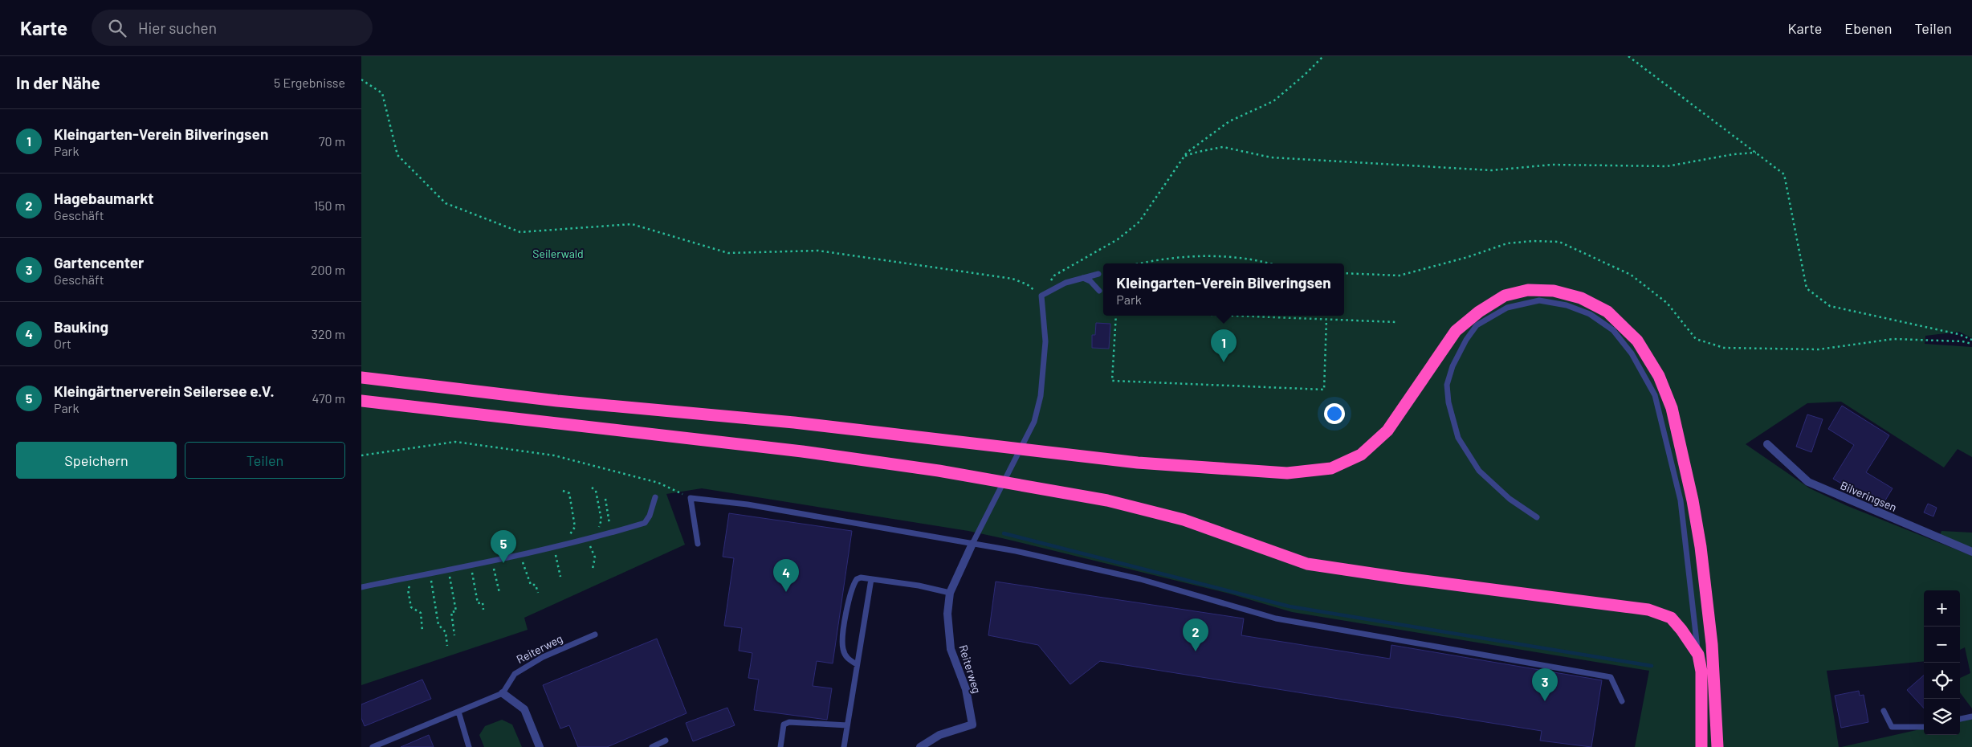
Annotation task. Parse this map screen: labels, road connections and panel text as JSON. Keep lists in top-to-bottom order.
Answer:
{
  "streets": {
    "street": ["Bilveringsen", "Reiterweg"]
  },
  "parks": ["Seilerwald"],
  "page": {
    "header": "Karte",
    "search": "Hier suchen",
    "nav": ["Karte", "Ebenen", "Teilen"],
    "heading": ["In der Nähe", "5 Ergebnisse"],
    "list": [
      {
        "mark": "1",
        "name": "Kleingarten-Verein Bilveringsen",
        "note": "Park",
        "value": "70 m"
      },
      {
        "mark": "2",
        "name": "Hagebaumarkt",
        "note": "Geschäft",
        "value": "150 m"
      },
      {
        "mark": "3",
        "name": "Gartencenter",
        "note": "Geschäft",
        "value": "200 m"
      },
      {
        "mark": "4",
        "name": "Bauking",
        "note": "Ort",
        "value": "320 m"
      },
      {
        "mark": "5",
        "name": "Kleingärtnerverein Seilersee e.V.",
        "note": "Park",
        "value": "470 m"
      }
    ],
    "popup": ["Kleingarten-Verein Bilveringsen", "Park"],
    "pins": [
      "1",
      "5",
      "4",
      "2",
      "3"
    ],
    "buttons": ["Speichern", "Teilen"],
    "map_buttons": ["+", "−"]
  }
}
